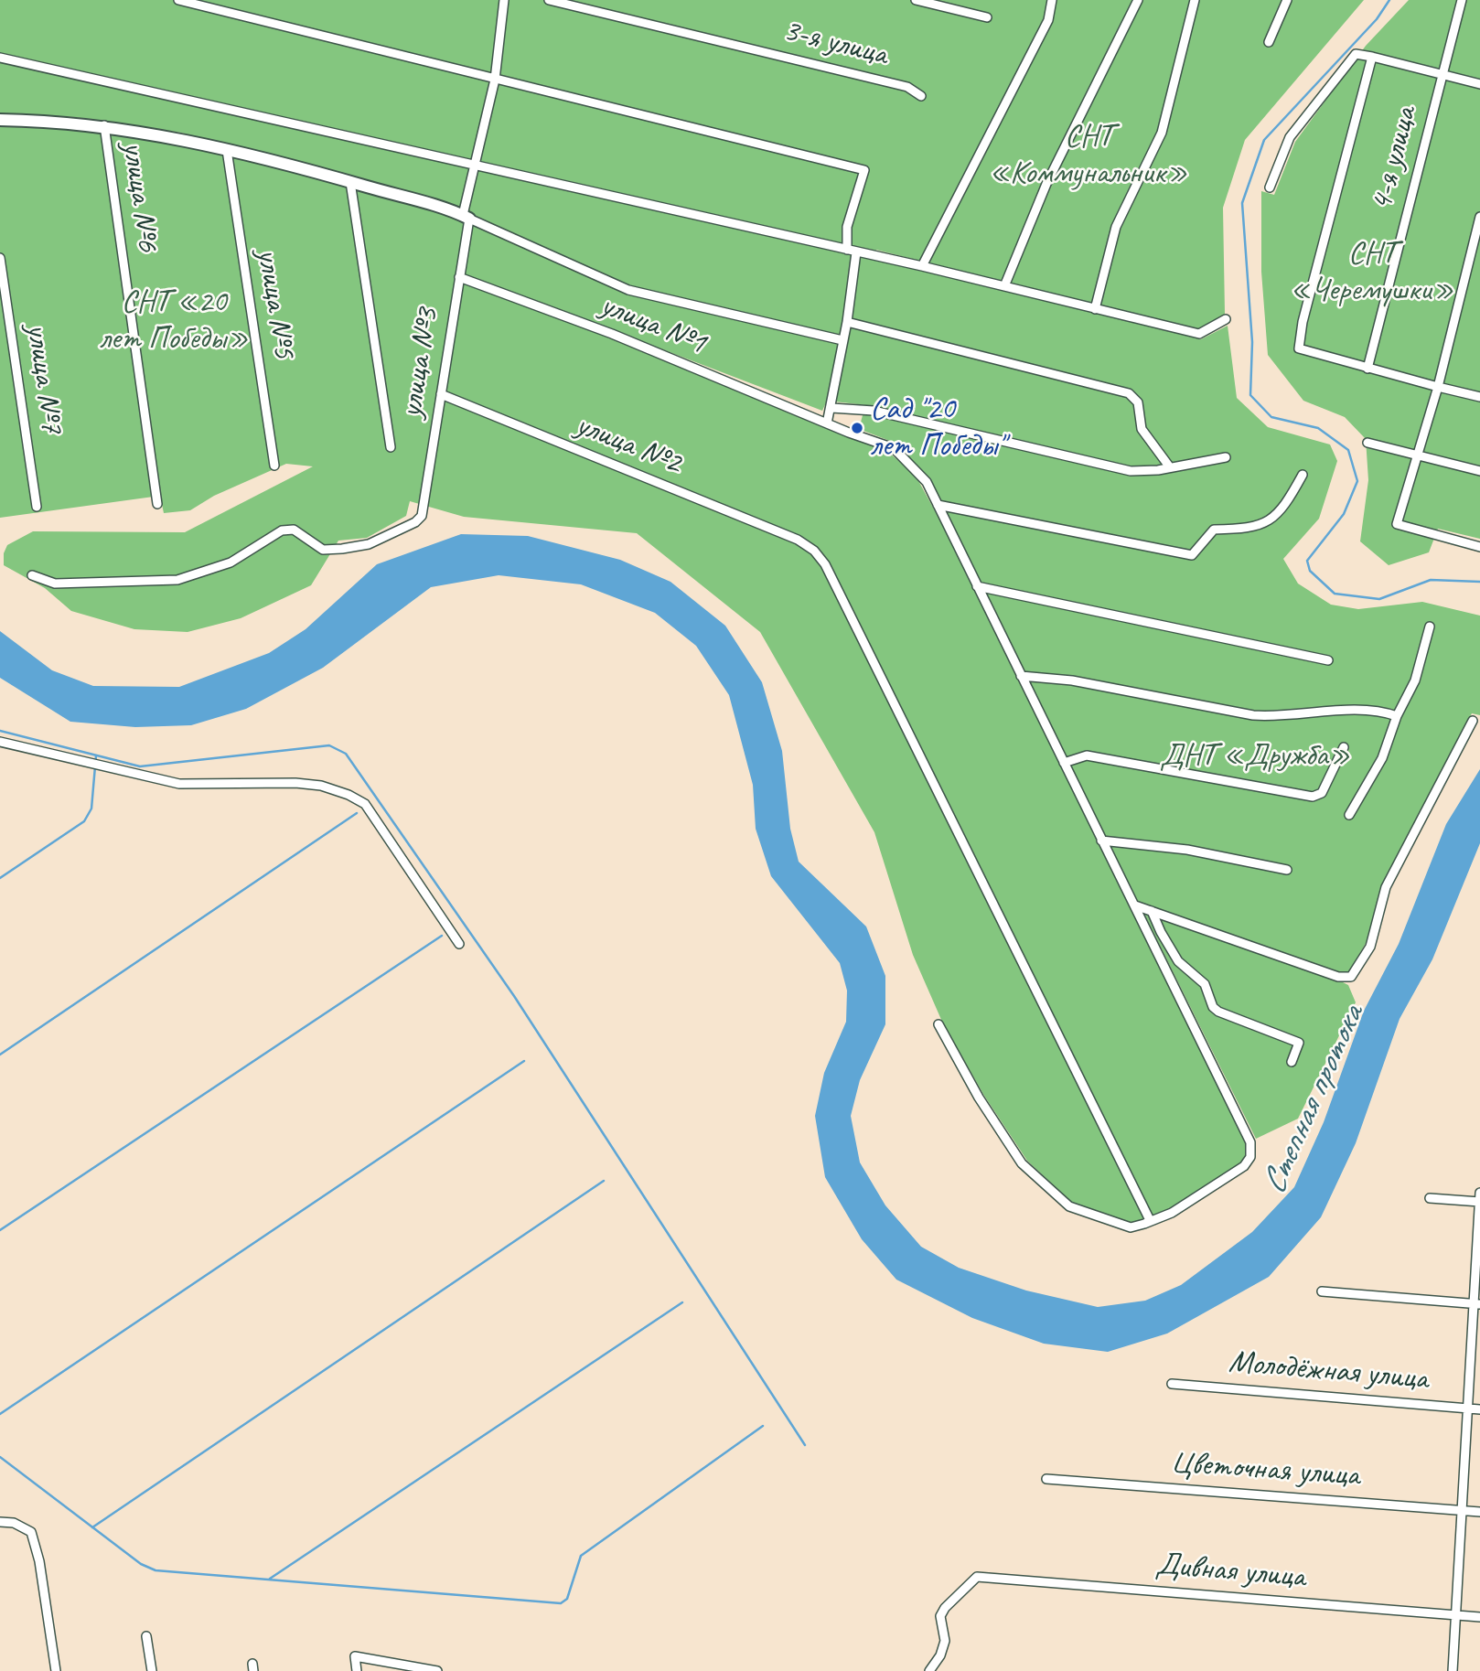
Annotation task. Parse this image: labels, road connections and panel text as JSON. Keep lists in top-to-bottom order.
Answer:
{
  "streets": {
    "street": [
      "3-я улица",
      "4-я улица",
      "улица №6",
      "улица №5",
      "улица №1",
      "улица №3",
      "улица №7",
      "улица №2",
      "Молодёжная улица",
      "Цветочная улица",
      "Дивная улица"
    ]
  },
  "crossings": [
    ["улица №1", "улица №3"],
    ["улица №1", "улица №2"],
    ["улица №3", "улица №2"]
  ],
  "water": ["Степная протока"],
  "parks": [
    "СНТ «Коммунальник»",
    "СНТ «Черемушки»",
    "СНТ «20 лет Победы»",
    "ДНТ «Дружба»"
  ],
  "places": ["Сад \"20 лет Победы\""]
}
